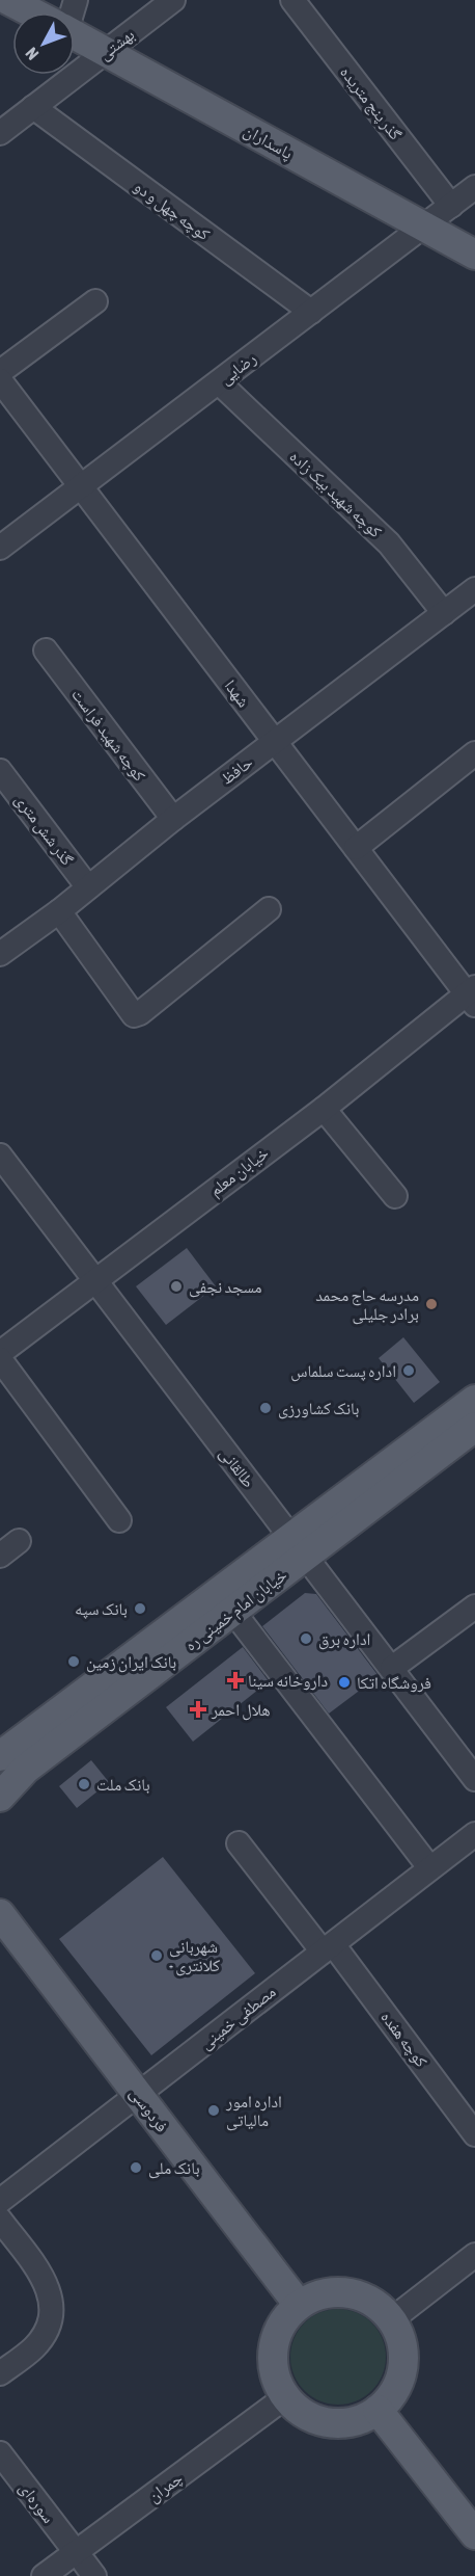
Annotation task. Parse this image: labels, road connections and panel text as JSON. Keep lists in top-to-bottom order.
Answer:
{
  "streets": {
    "main road": ["پاسداران", "خیابان امام خمینی ره", "فردوسی"],
    "street": [
      "بهشتی",
      "گذر پنج متریده",
      "کوچه چهل و دو",
      "رضایی",
      "کوچه شهید بیک زاده",
      "شهدا",
      "کوچه شهید فراست",
      "حافظ",
      "گذر شش متری",
      "خیابان معلم",
      "طالقانی",
      "مصطفی خمینی",
      "کوچه هفده",
      "چمران",
      "سوره‌ای"
    ]
  },
  "crossings": [
    ["بهشتی", "پاسداران"],
    ["بهشتی", "کوچه چهل و دو"],
    ["گذر پنج متریده", "رضایی"],
    ["پاسداران", "رضایی"],
    ["کوچه چهل و دو", "رضایی"],
    ["رضایی", "کوچه شهید بیک زاده"],
    ["رضایی", "شهدا"],
    ["کوچه شهید بیک زاده", "حافظ"],
    ["شهدا", "حافظ"],
    ["شهدا", "خیابان معلم"],
    ["کوچه شهید فراست", "حافظ"],
    ["حافظ", "گذر شش متری"],
    ["خیابان معلم", "طالقانی"],
    ["طالقانی", "خیابان امام خمینی ره"],
    ["مصطفی خمینی", "کوچه هفده"],
    ["مصطفی خمینی", "فردوسی"],
    ["فردوسی", "چمران"],
    ["چمران", "سوره‌ای"]
  ],
  "places": {
    "other": [
      "مسجد نجفی",
      "مدرسه حاج محمد برادر جلیلی",
      "اداره پست سلماس",
      "بانک کشاورزی",
      "بانک سپه",
      "اداره برق",
      "بانک ایران زمین",
      "فروشگاه اتکا",
      "بانک ملت",
      "شهربانی - کلانتری",
      "اداره امور مالیاتی",
      "بانک ملی"
    ],
    "health": ["داروخانه سینا", "هلال احمر"]
  },
  "north": "bottom left"
}
